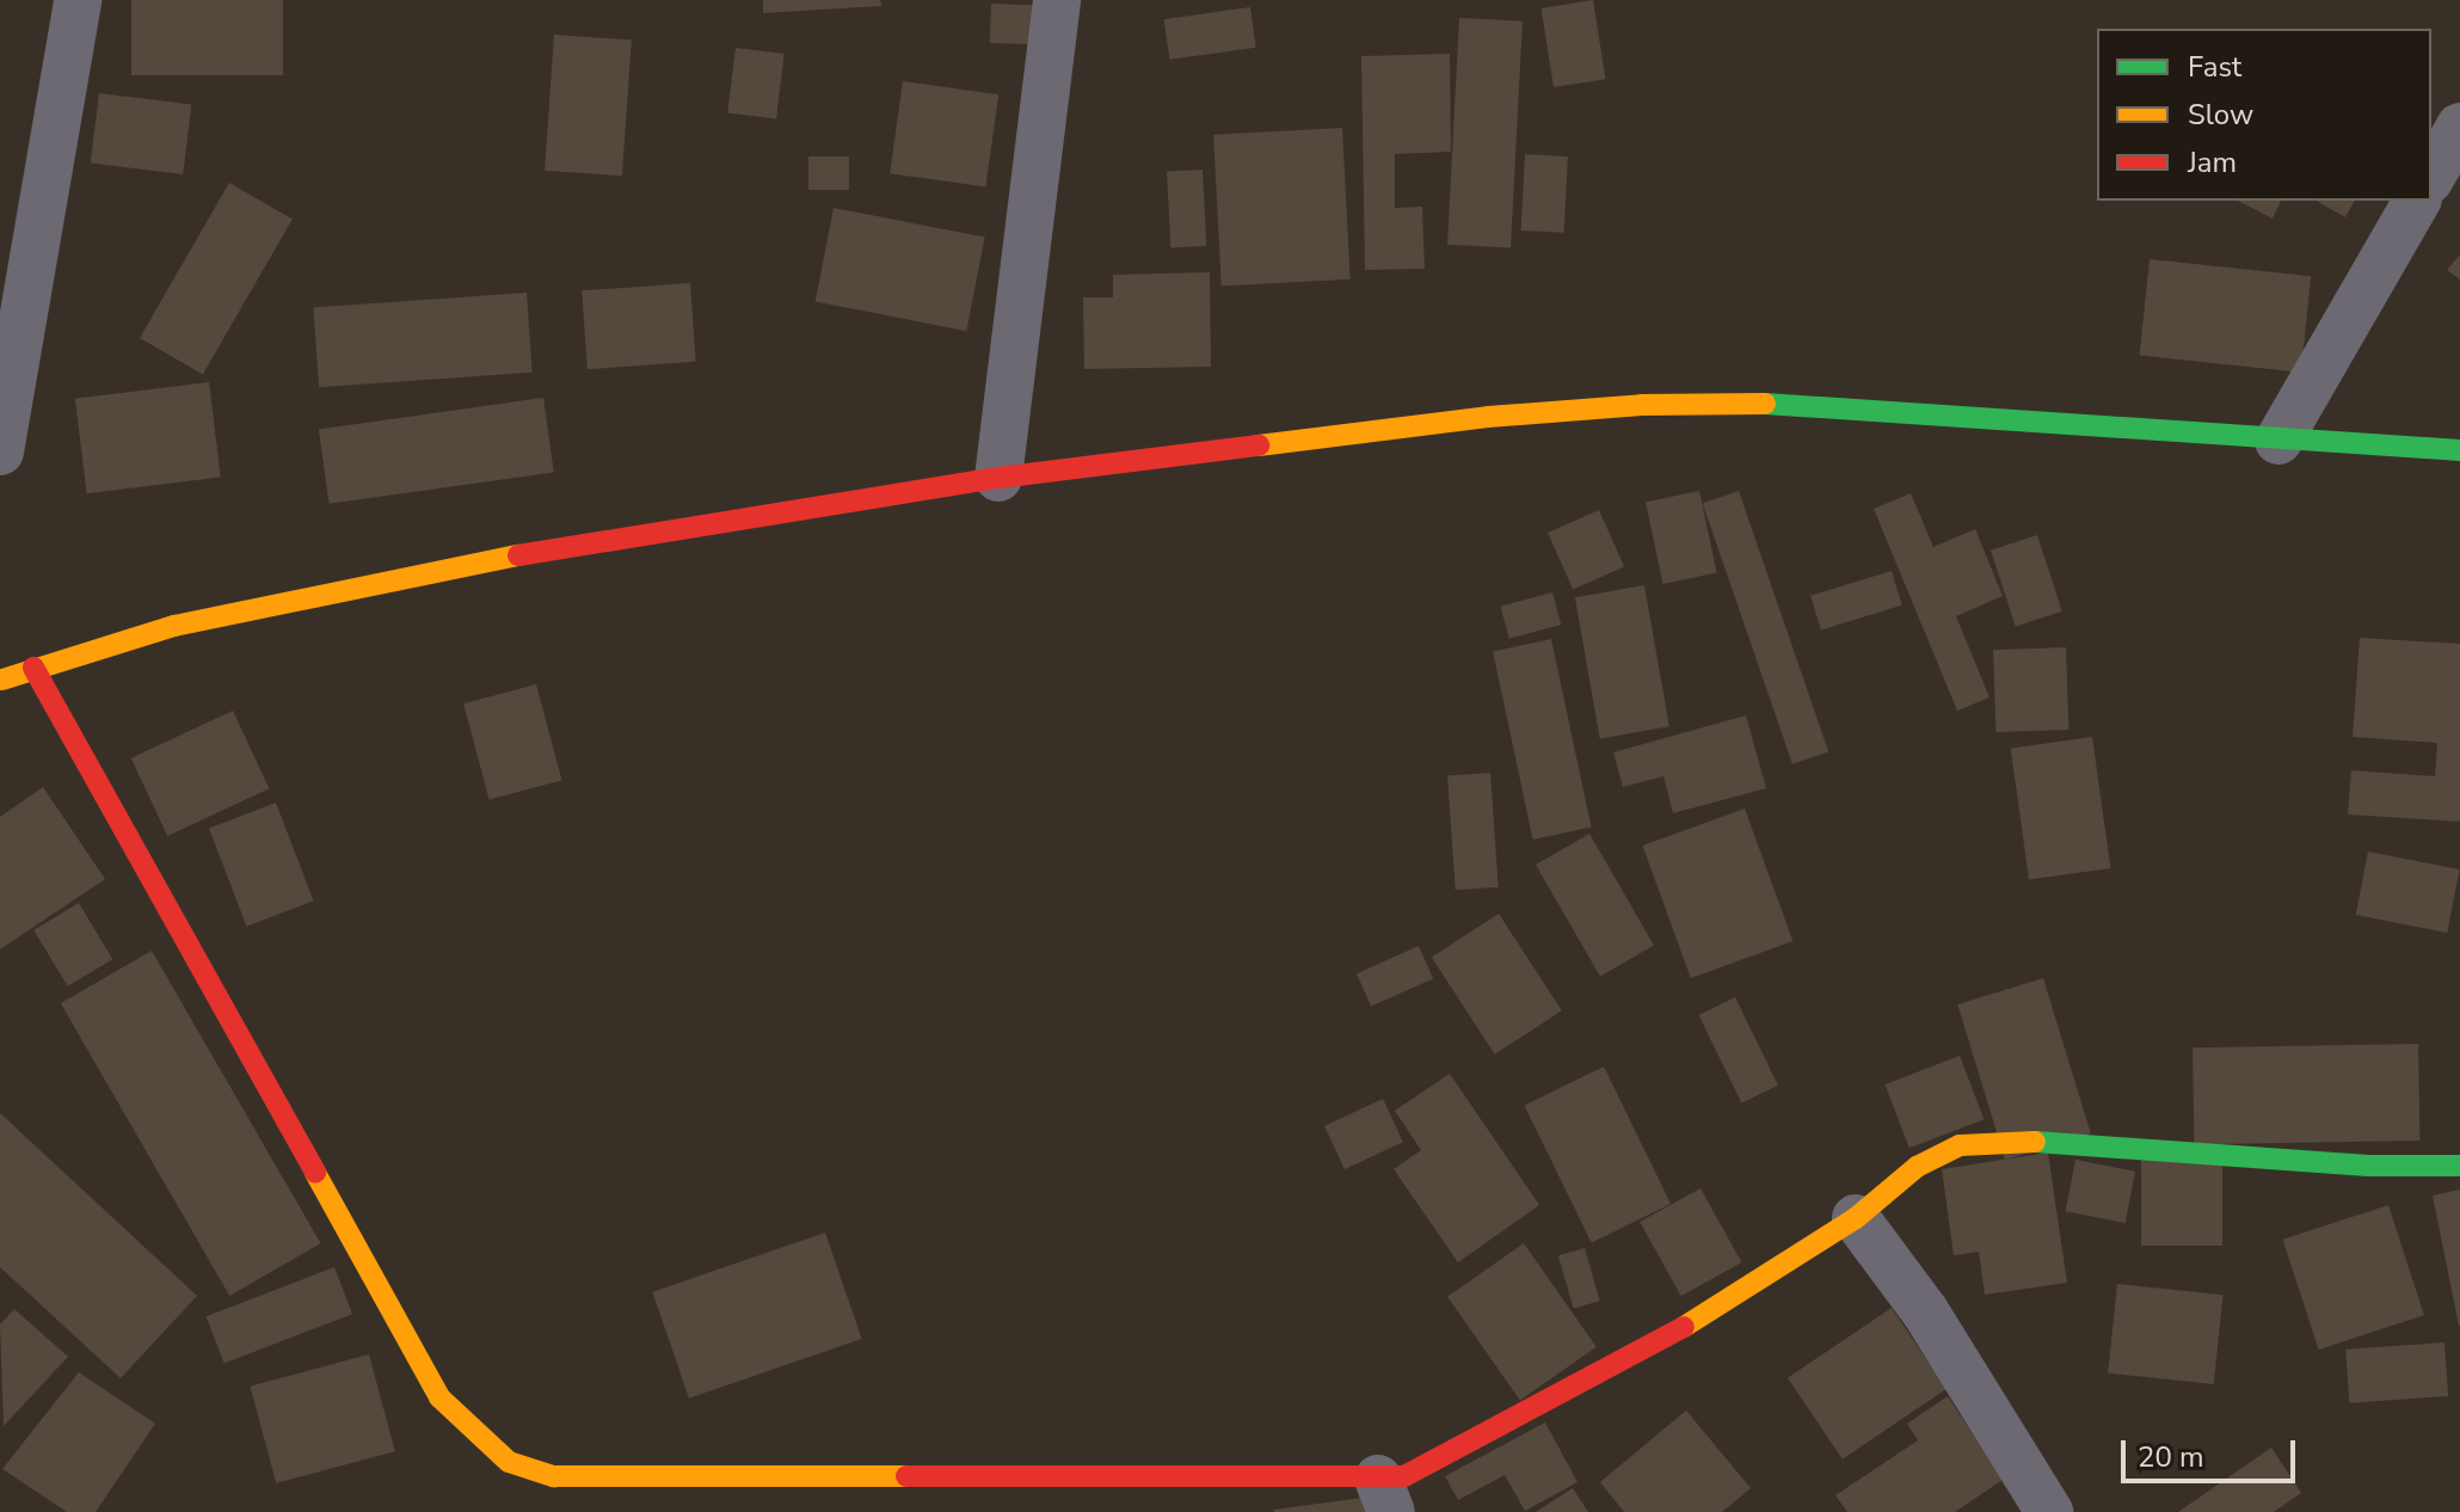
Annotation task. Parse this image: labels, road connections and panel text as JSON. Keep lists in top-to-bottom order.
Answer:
{
  "legend": ["Fast", "Slow", "Jam"],
  "scale_bar": "20 m"
}
